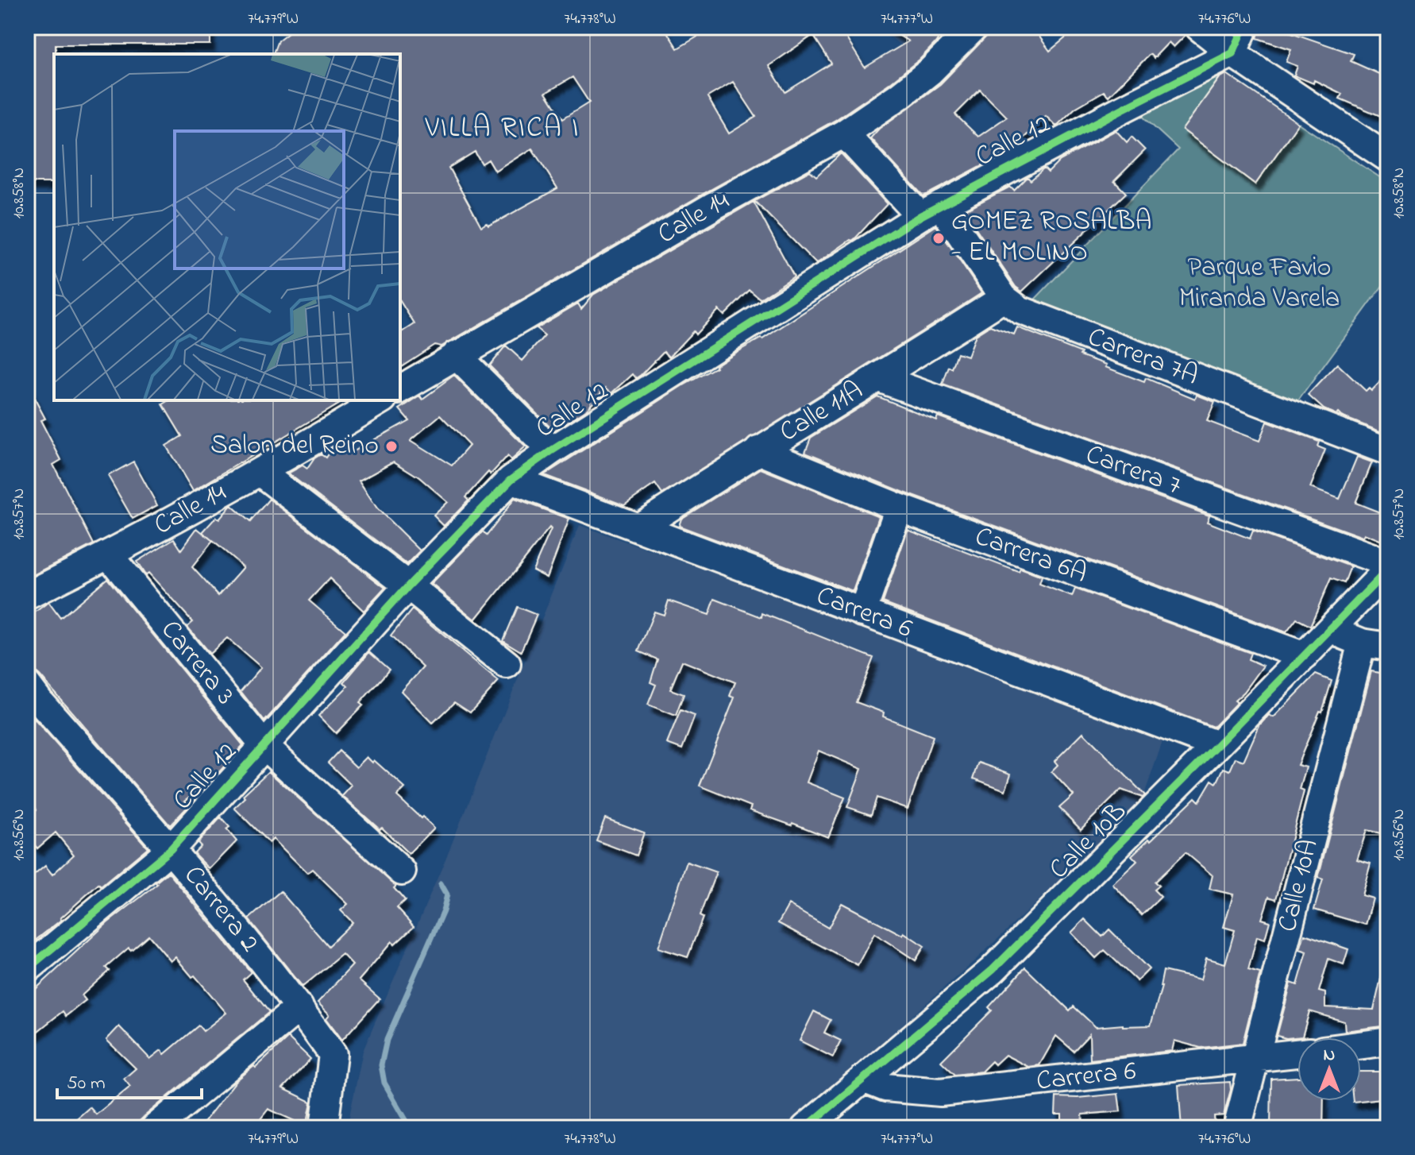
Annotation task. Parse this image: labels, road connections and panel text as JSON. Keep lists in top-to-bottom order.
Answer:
{
  "streets": {
    "street": [
      "Calle 12",
      "Calle 14",
      "Carrera 7A",
      "Calle 11A",
      "Carrera 7",
      "Carrera 6A",
      "Carrera 6",
      "Carrera 3",
      "Calle 10B",
      "Calle 10A",
      "Carrera 2"
    ]
  },
  "crossings": [
    ["Calle 12", "Carrera 7A"],
    ["Calle 12", "Carrera 6"],
    ["Calle 12", "Carrera 3"],
    ["Calle 12", "Carrera 2"],
    ["Calle 14", "Carrera 7A"],
    ["Calle 14", "Carrera 3"],
    ["Carrera 7A", "Calle 11A"],
    ["Calle 11A", "Carrera 7"],
    ["Calle 11A", "Carrera 6A"],
    ["Calle 11A", "Carrera 6"],
    ["Carrera 6A", "Calle 10B"],
    ["Carrera 6", "Calle 10B"],
    ["Carrera 6", "Calle 10A"]
  ],
  "districts": ["VILLA RICA I"],
  "parks": ["Parque Favio Miranda Varela"],
  "places": ["GOMEZ ROSALBA - EL MOLINO", "Salon del Reino"],
  "scale_bar": "50 m",
  "north": "top",
  "coordinates": [
    "74.779°W",
    "74.778°W",
    "74.777°W",
    "74.776°W",
    "10.858°N",
    "10.857°N",
    "10.856°N"
  ]
}
